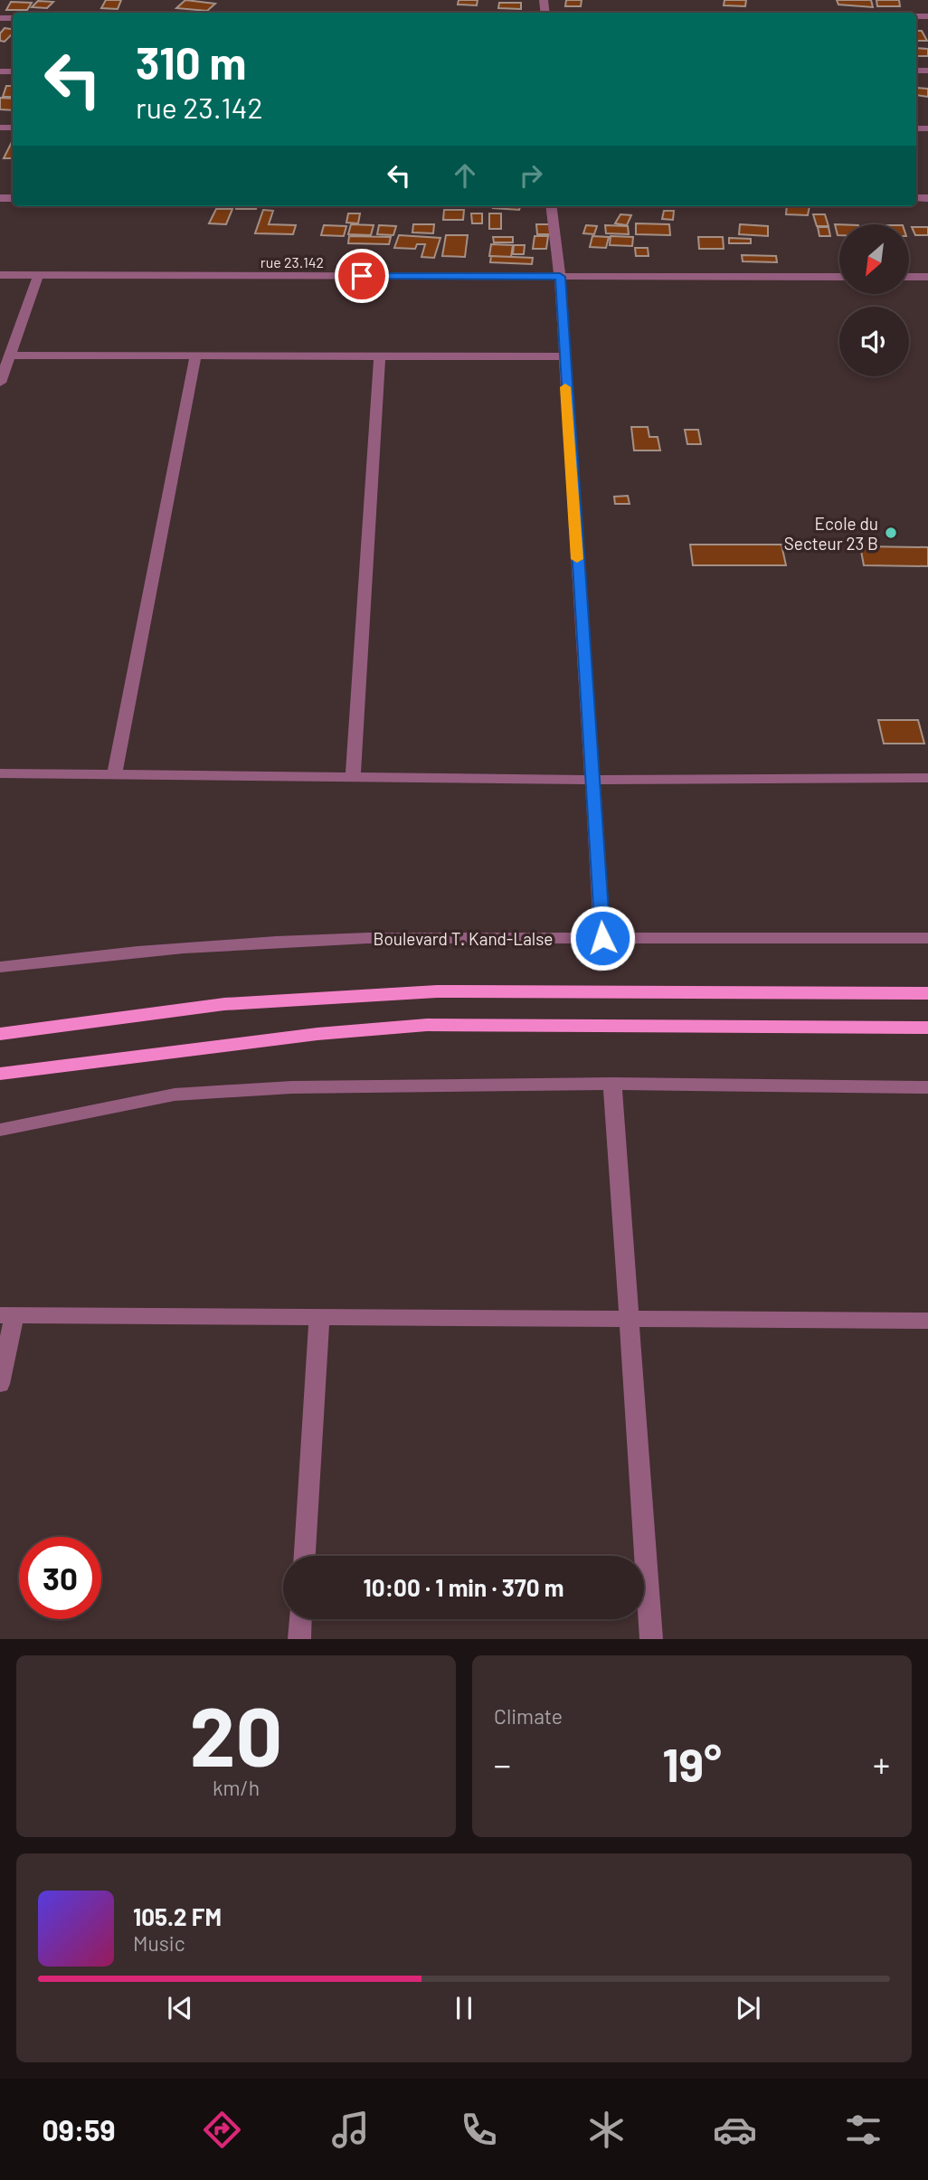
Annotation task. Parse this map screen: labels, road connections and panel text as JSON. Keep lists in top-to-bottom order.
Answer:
{
  "streets": {
    "street": ["rue 23.142", "Boulevard T. Kand-Lalse"]
  },
  "places": ["Ecole du Secteur 23 B"],
  "north": "bottom left",
  "page": {
    "turn": ["310 m", "rue 23.142"],
    "limit": "30",
    "trip": "10:00 · 1 min · 370 m",
    "tile": [
      ["20", "km/h"],
      "Climate"
    ],
    "heat": ["−", "19°", "+"],
    "song": ["105.2 FM", "Music"],
    "tabs": "09:59"
  }
}
